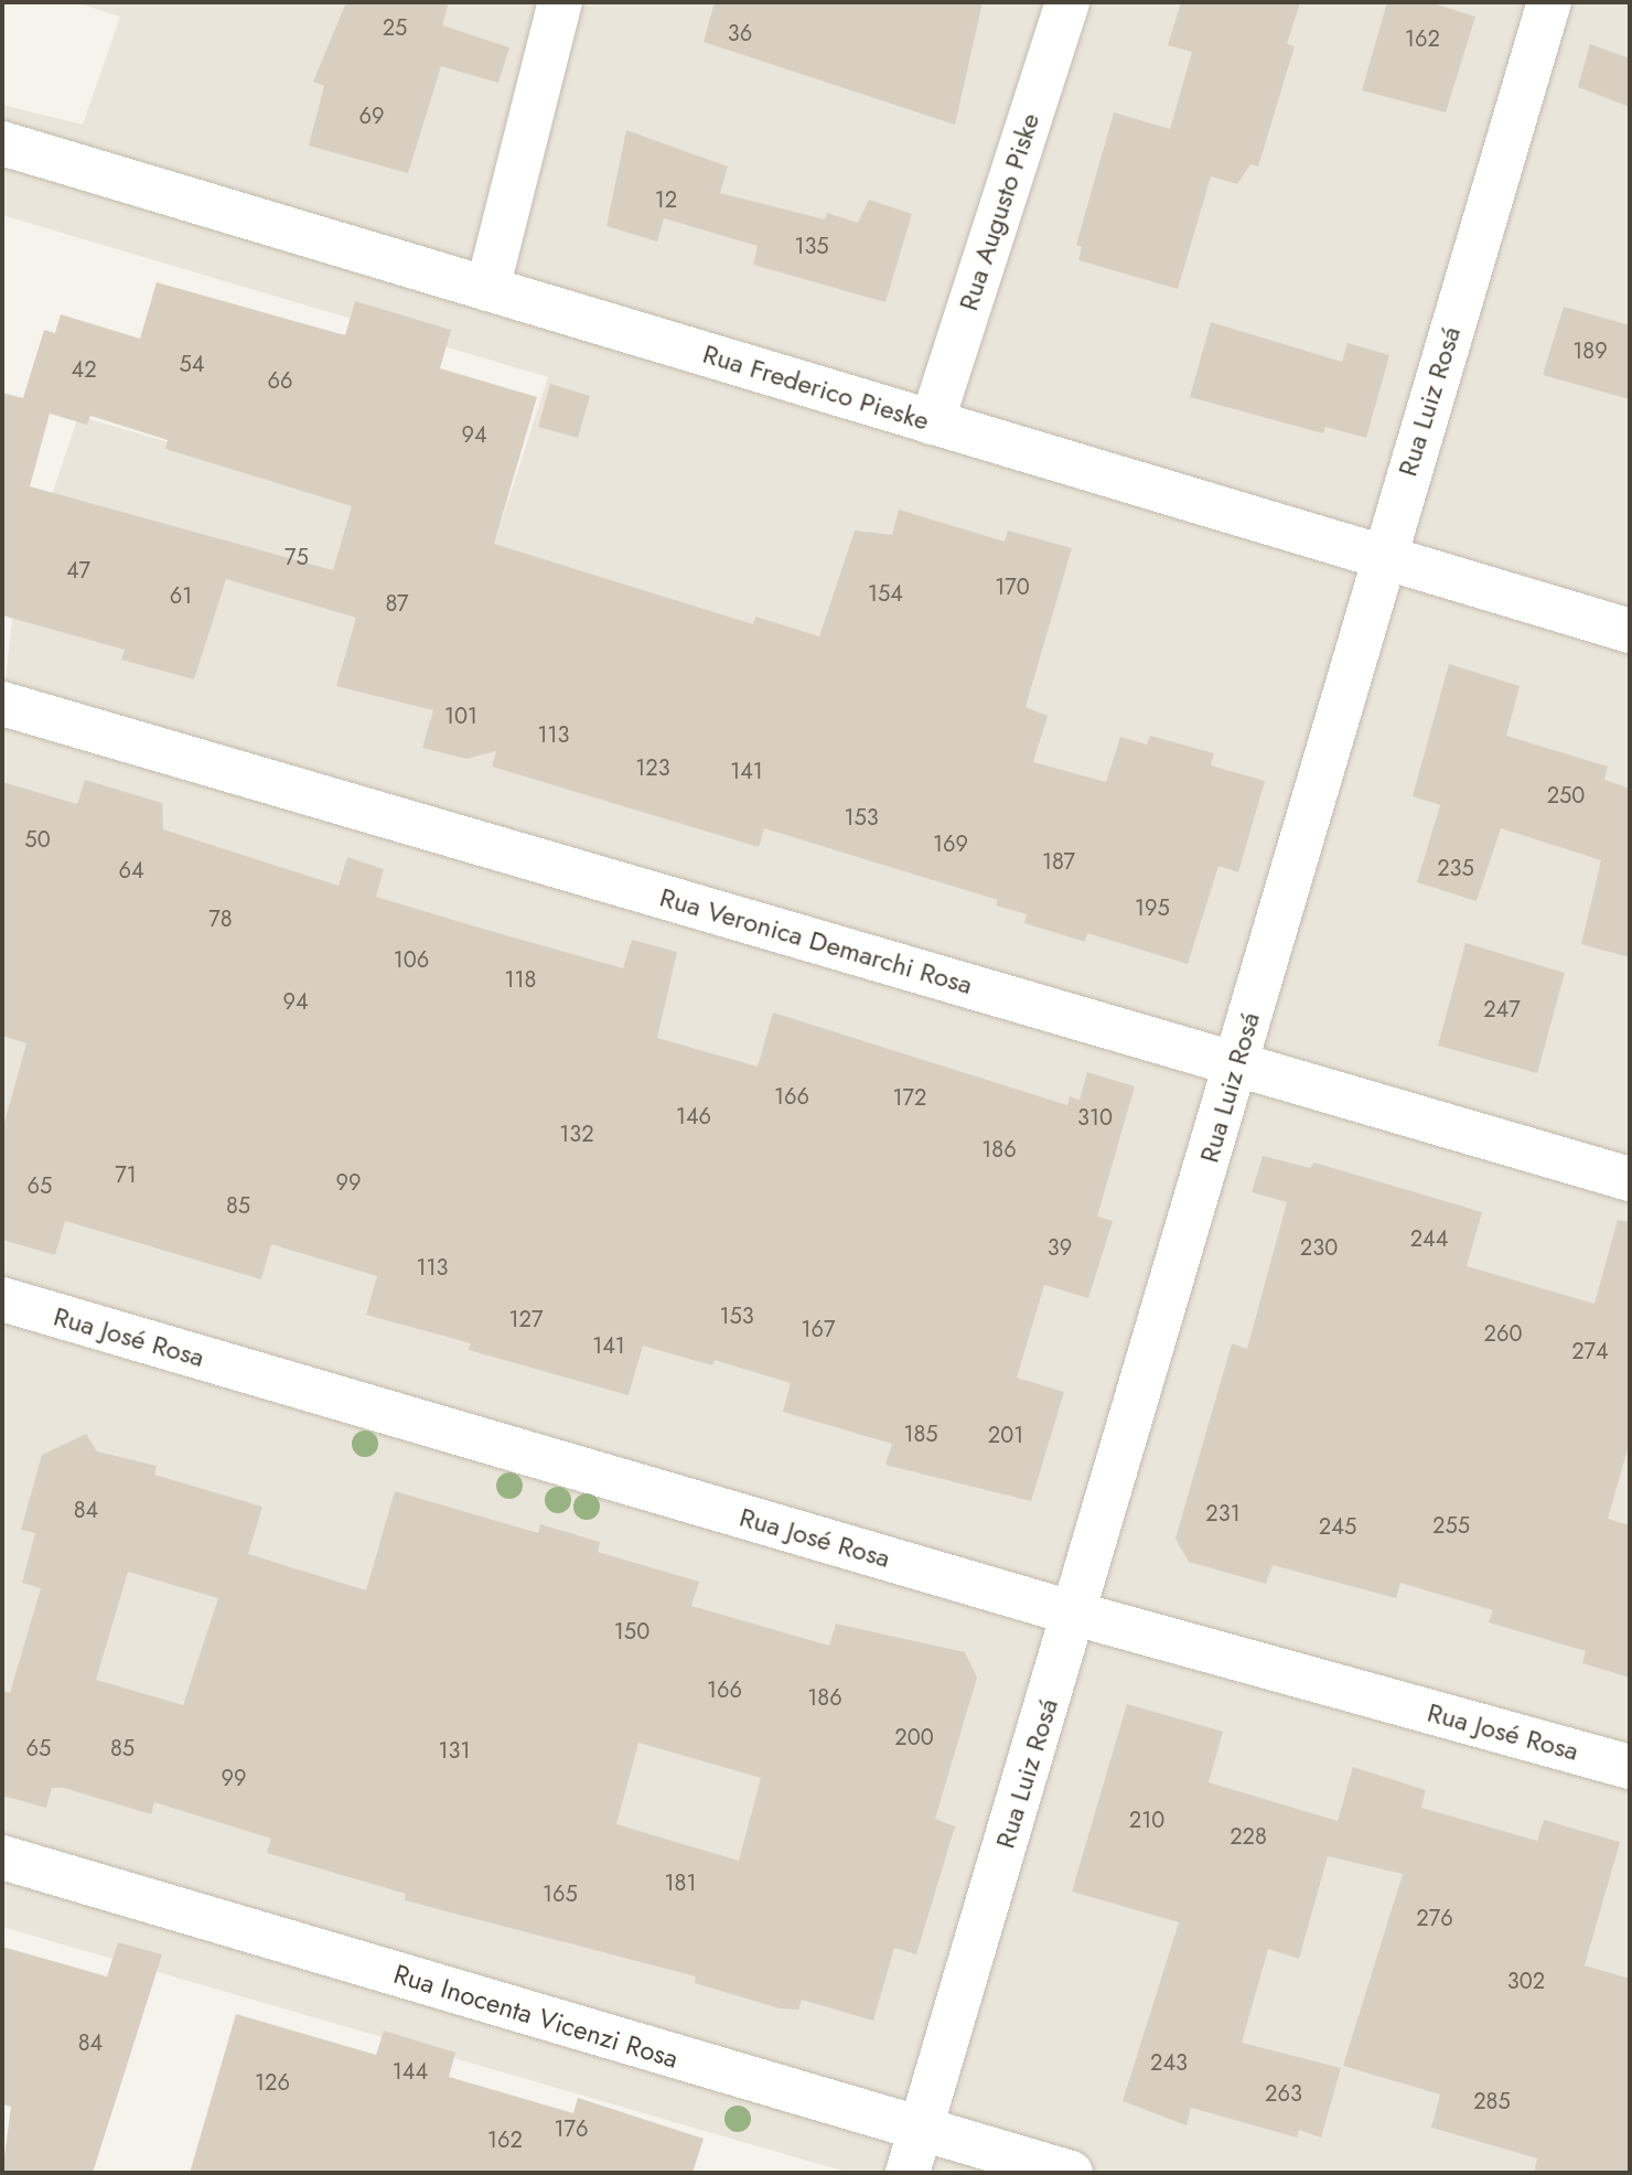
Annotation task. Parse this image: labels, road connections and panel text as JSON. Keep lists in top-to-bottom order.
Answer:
{
  "streets": {
    "street": [
      "Rua Augusto Piske",
      "Rua Frederico Pieske",
      "Rua Luiz Rosá",
      "Rua Veronica Demarchi Rosa",
      "Rua José Rosa",
      "Rua Inocenta Vicenzi Rosa"
    ]
  },
  "crossings": [
    ["Rua Augusto Piske", "Rua Frederico Pieske"],
    ["Rua Frederico Pieske", "Rua Luiz Rosá"],
    ["Rua Luiz Rosá", "Rua Veronica Demarchi Rosa"],
    ["Rua Luiz Rosá", "Rua José Rosa"],
    ["Rua Luiz Rosá", "Rua Inocenta Vicenzi Rosa"]
  ],
  "house_numbers": [
    "25",
    "36",
    "162",
    "69",
    "12",
    "135",
    "189",
    "54",
    "42",
    "66",
    "94",
    "75",
    "47",
    "170",
    "154",
    "61",
    "87",
    "101",
    "113",
    "123",
    "141",
    "250",
    "153",
    "50",
    "169",
    "187",
    "235",
    "64",
    "195",
    "78",
    "106",
    "118",
    "94",
    "247",
    "166",
    "172",
    "146",
    "310",
    "132",
    "186",
    "71",
    "99",
    "65",
    "85",
    "244",
    "39",
    "230",
    "113",
    "153",
    "127",
    "167",
    "260",
    "141",
    "274",
    "185",
    "201",
    "84",
    "231",
    "255",
    "245",
    "150",
    "166",
    "186",
    "200",
    "65",
    "85",
    "131",
    "99",
    "210",
    "228",
    "181",
    "165",
    "276",
    "302",
    "84",
    "243",
    "144",
    "126",
    "263",
    "285",
    "176",
    "162"
  ]
}
